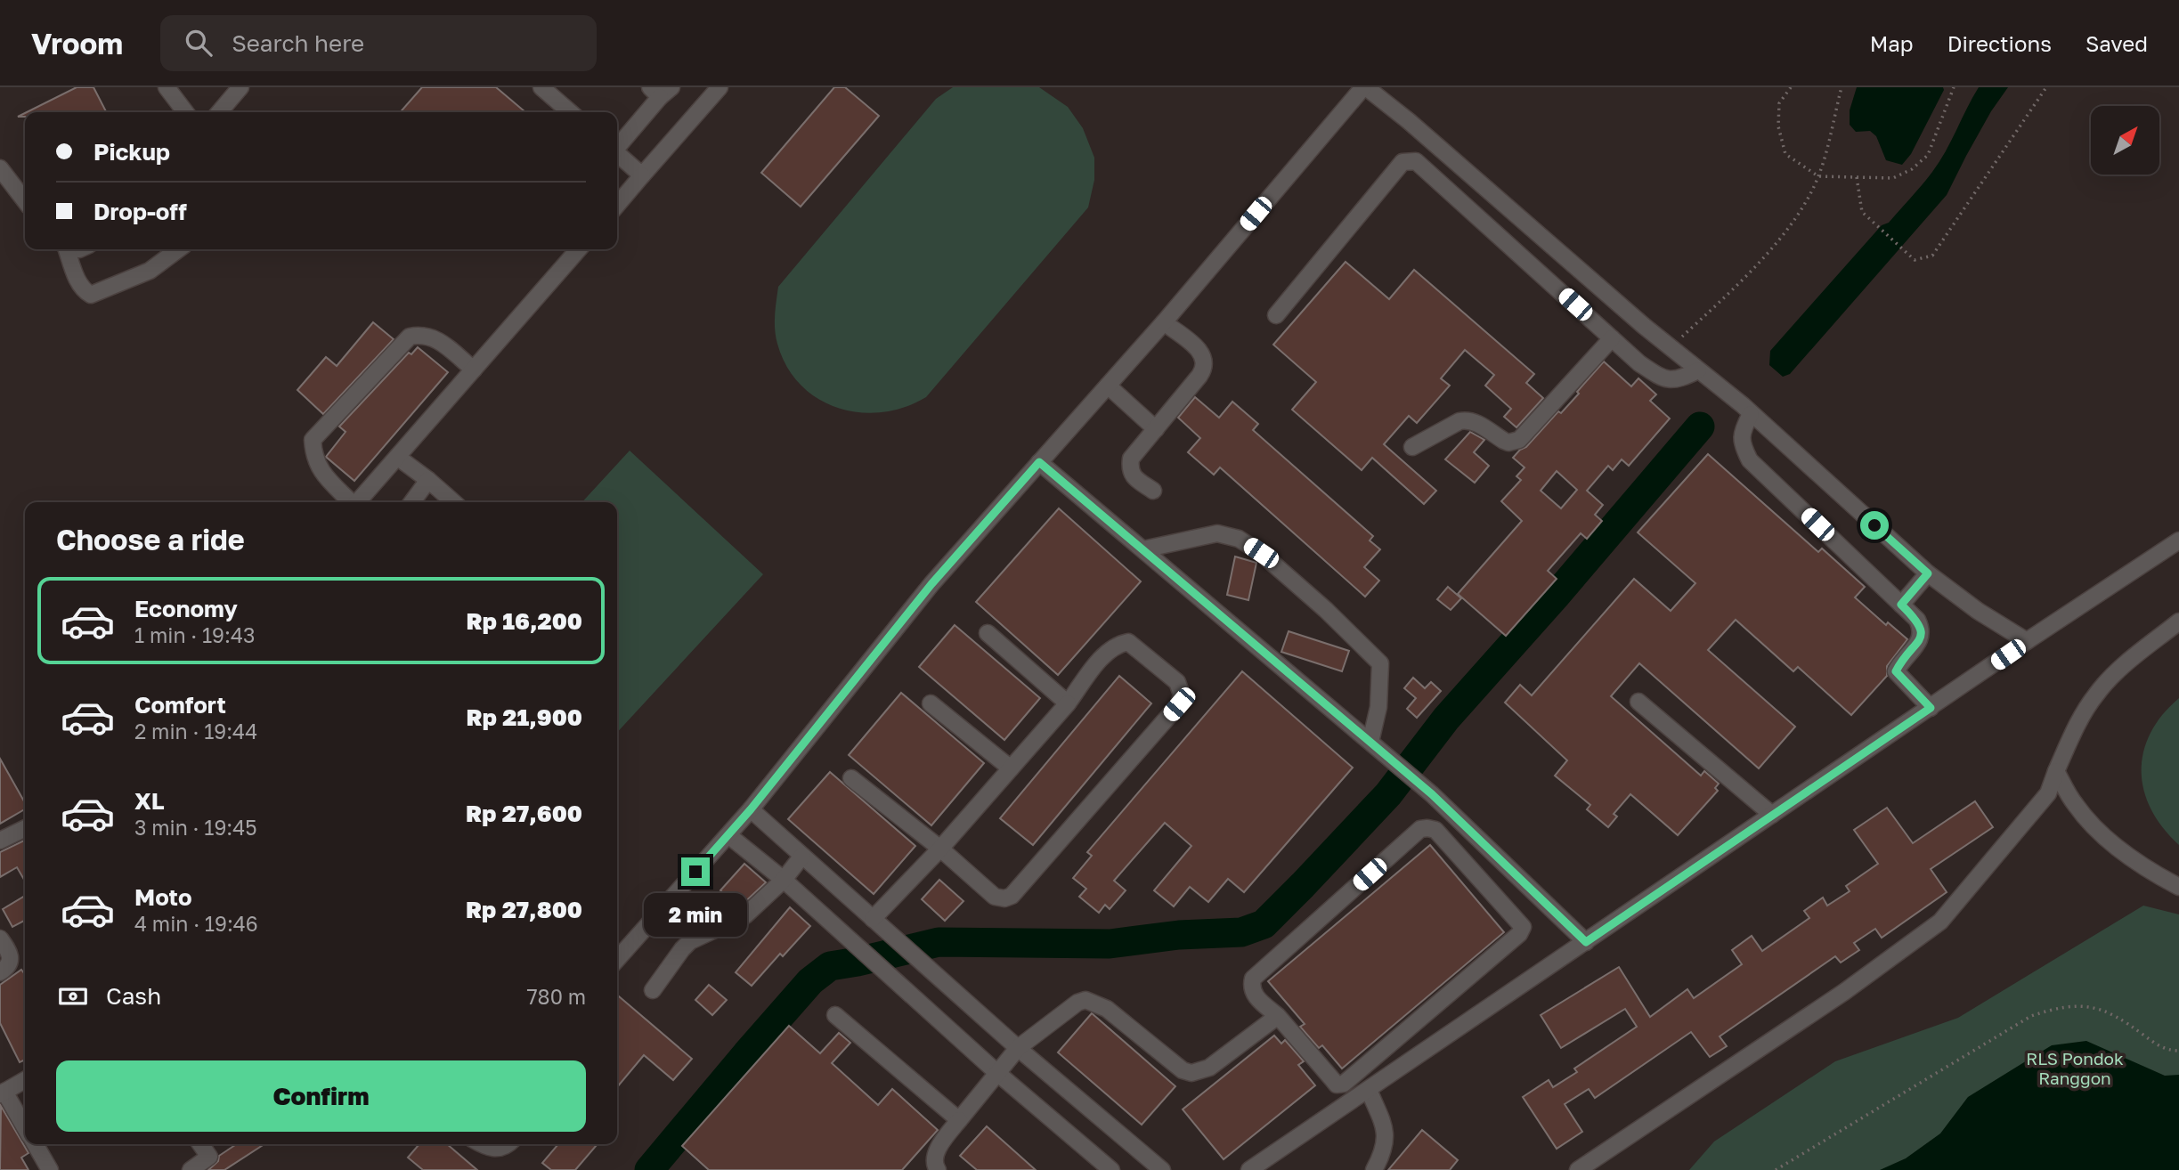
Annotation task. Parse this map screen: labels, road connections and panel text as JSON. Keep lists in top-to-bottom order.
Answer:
{
  "parks": ["RLS Pondok Ranggon"],
  "north": "top right",
  "page": {
    "header": "Vroom",
    "search": "Search here",
    "nav": ["Map", "Directions", "Saved"],
    "banner": ["Pickup", "Drop-off"],
    "heading": "Choose a ride",
    "list": [
      {
        "name": "Economy",
        "note": "1 min · 19:43",
        "value": "Rp 16,200"
      },
      {
        "name": "Comfort",
        "note": "2 min · 19:44",
        "value": "Rp 21,900"
      },
      {
        "name": "XL",
        "note": "3 min · 19:45",
        "value": "Rp 27,600"
      },
      {
        "name": "Moto",
        "note": "4 min · 19:46",
        "value": "Rp 27,800"
      }
    ],
    "bubble": "2 min",
    "pay": ["Cash", "780 m"],
    "buttons": "Confirm"
  }
}
